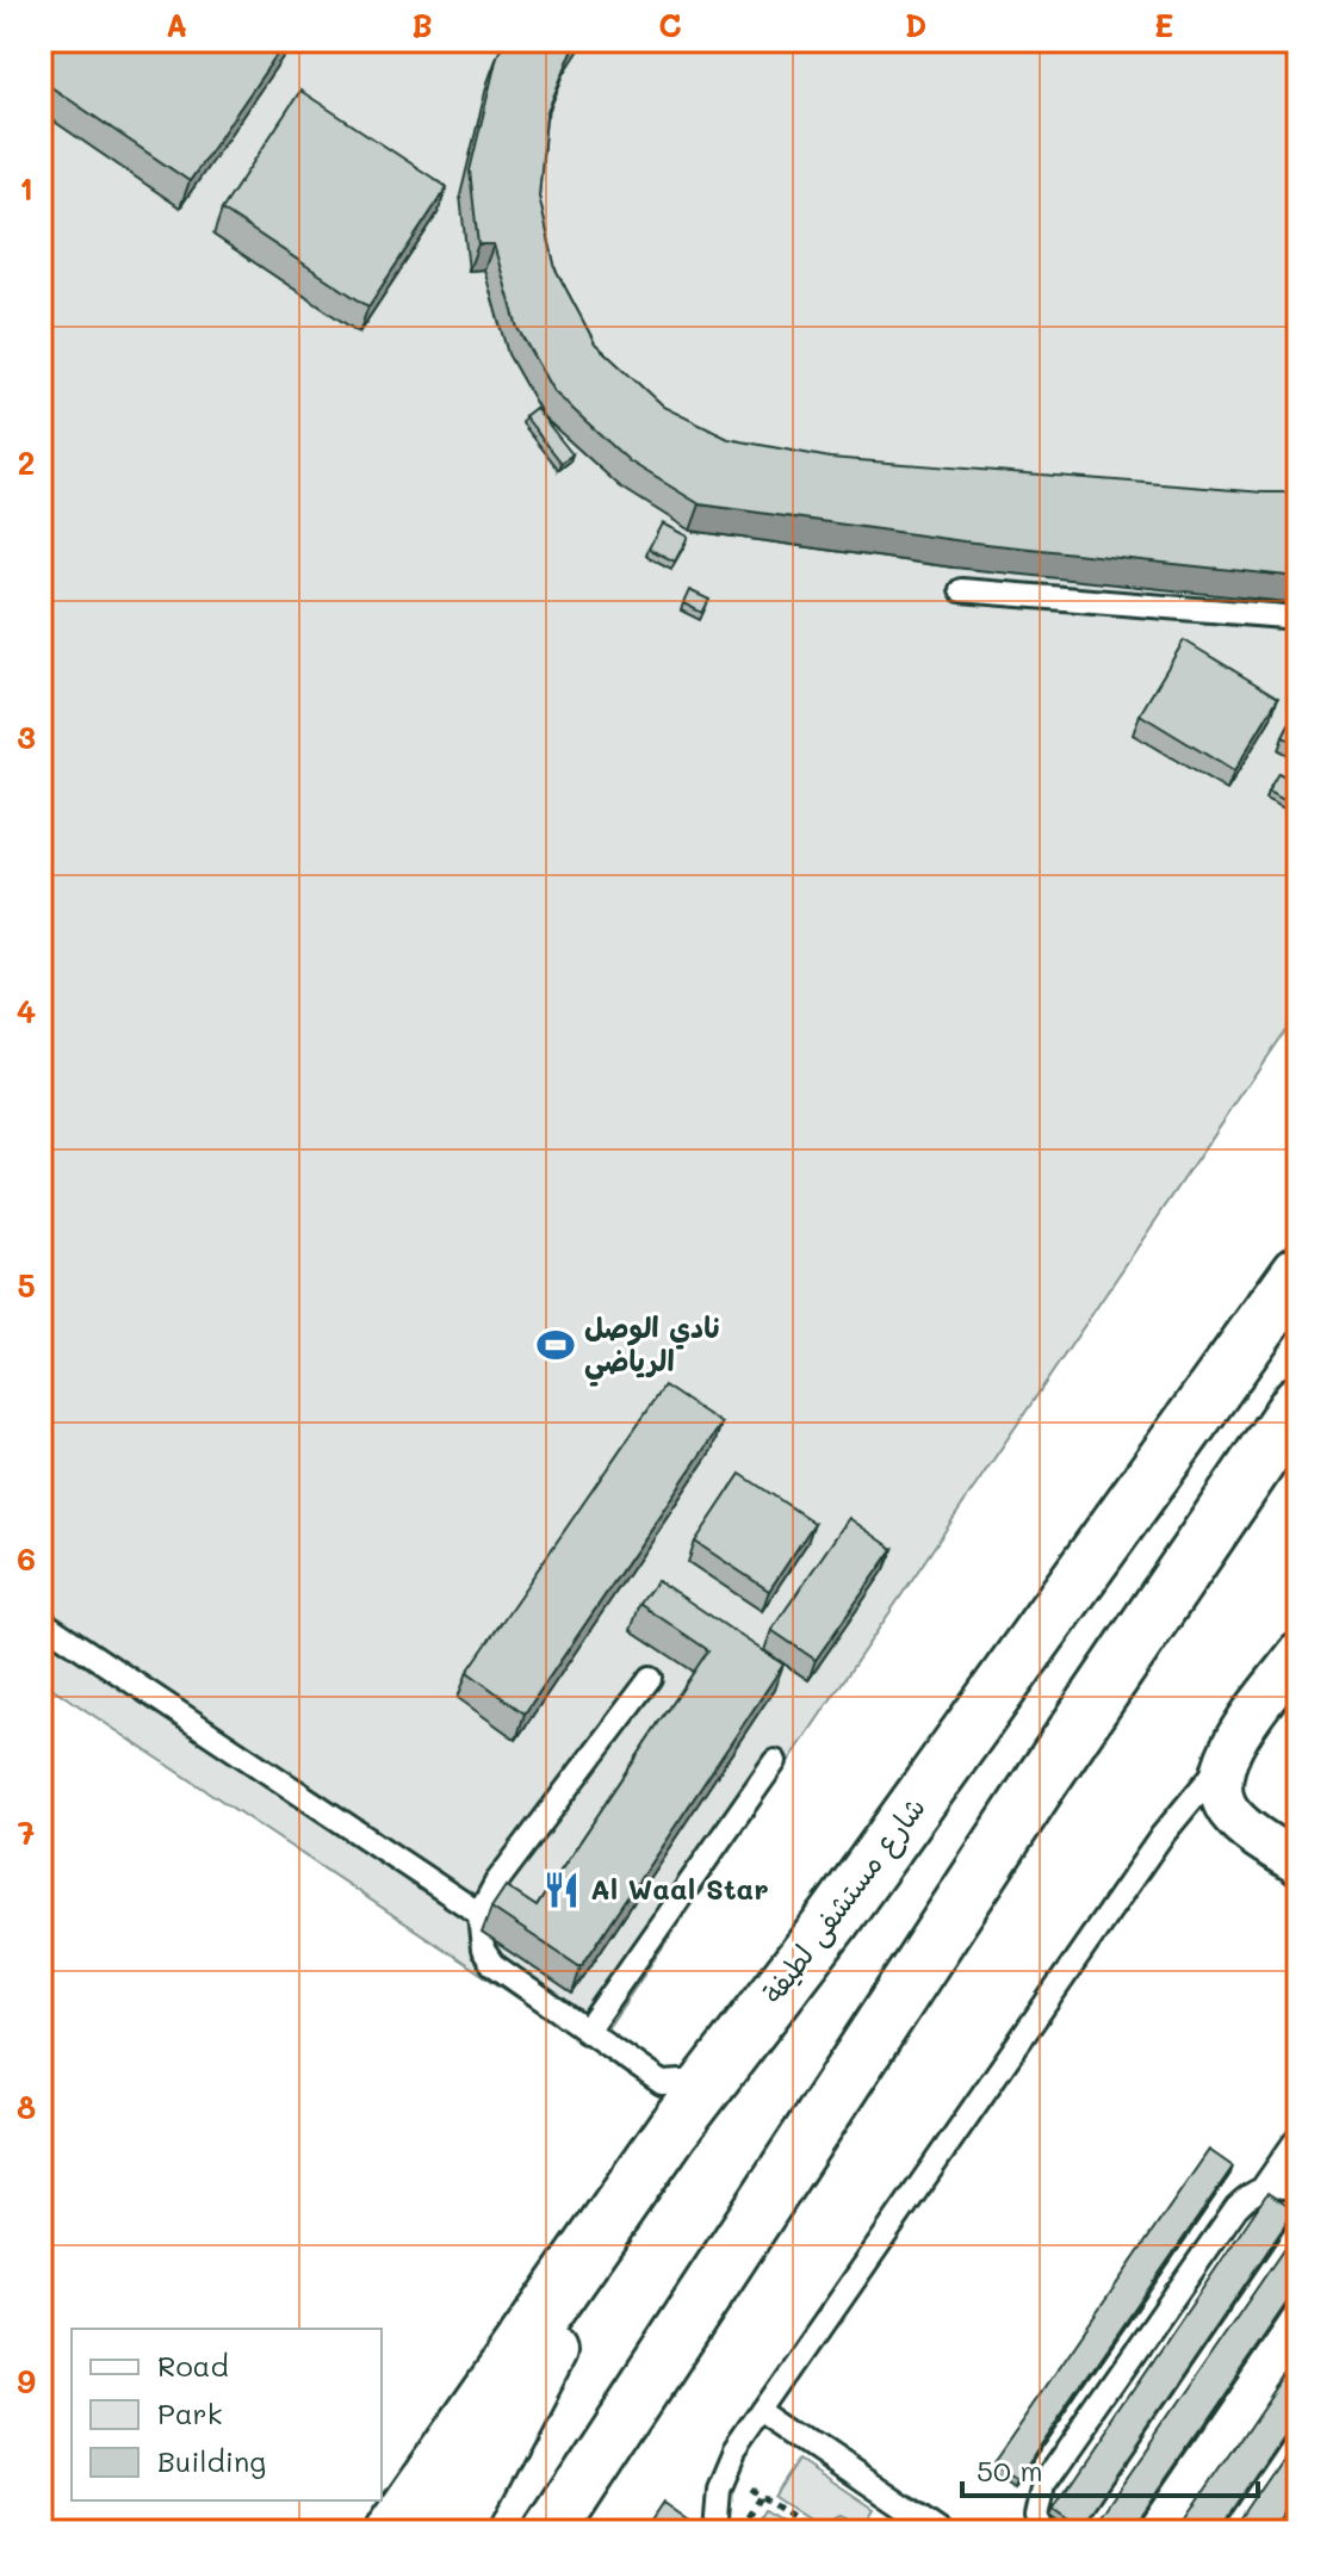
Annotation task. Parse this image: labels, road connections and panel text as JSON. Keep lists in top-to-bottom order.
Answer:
{
  "streets": {
    "main road": ["شارع مستشفى لطيفة"]
  },
  "places": {
    "sports": ["نادي الوصل الرياضي"],
    "restaurant": ["Al Waal Star"]
  },
  "legend": ["Road", "Park", "Building"],
  "scale_bar": "50 m",
  "grid": {
    "columns": [
      "A",
      "B",
      "C",
      "D",
      "E"
    ],
    "rows": [
      "1",
      "2",
      "3",
      "4",
      "5",
      "6",
      "7",
      "8",
      "9"
    ]
  }
}
